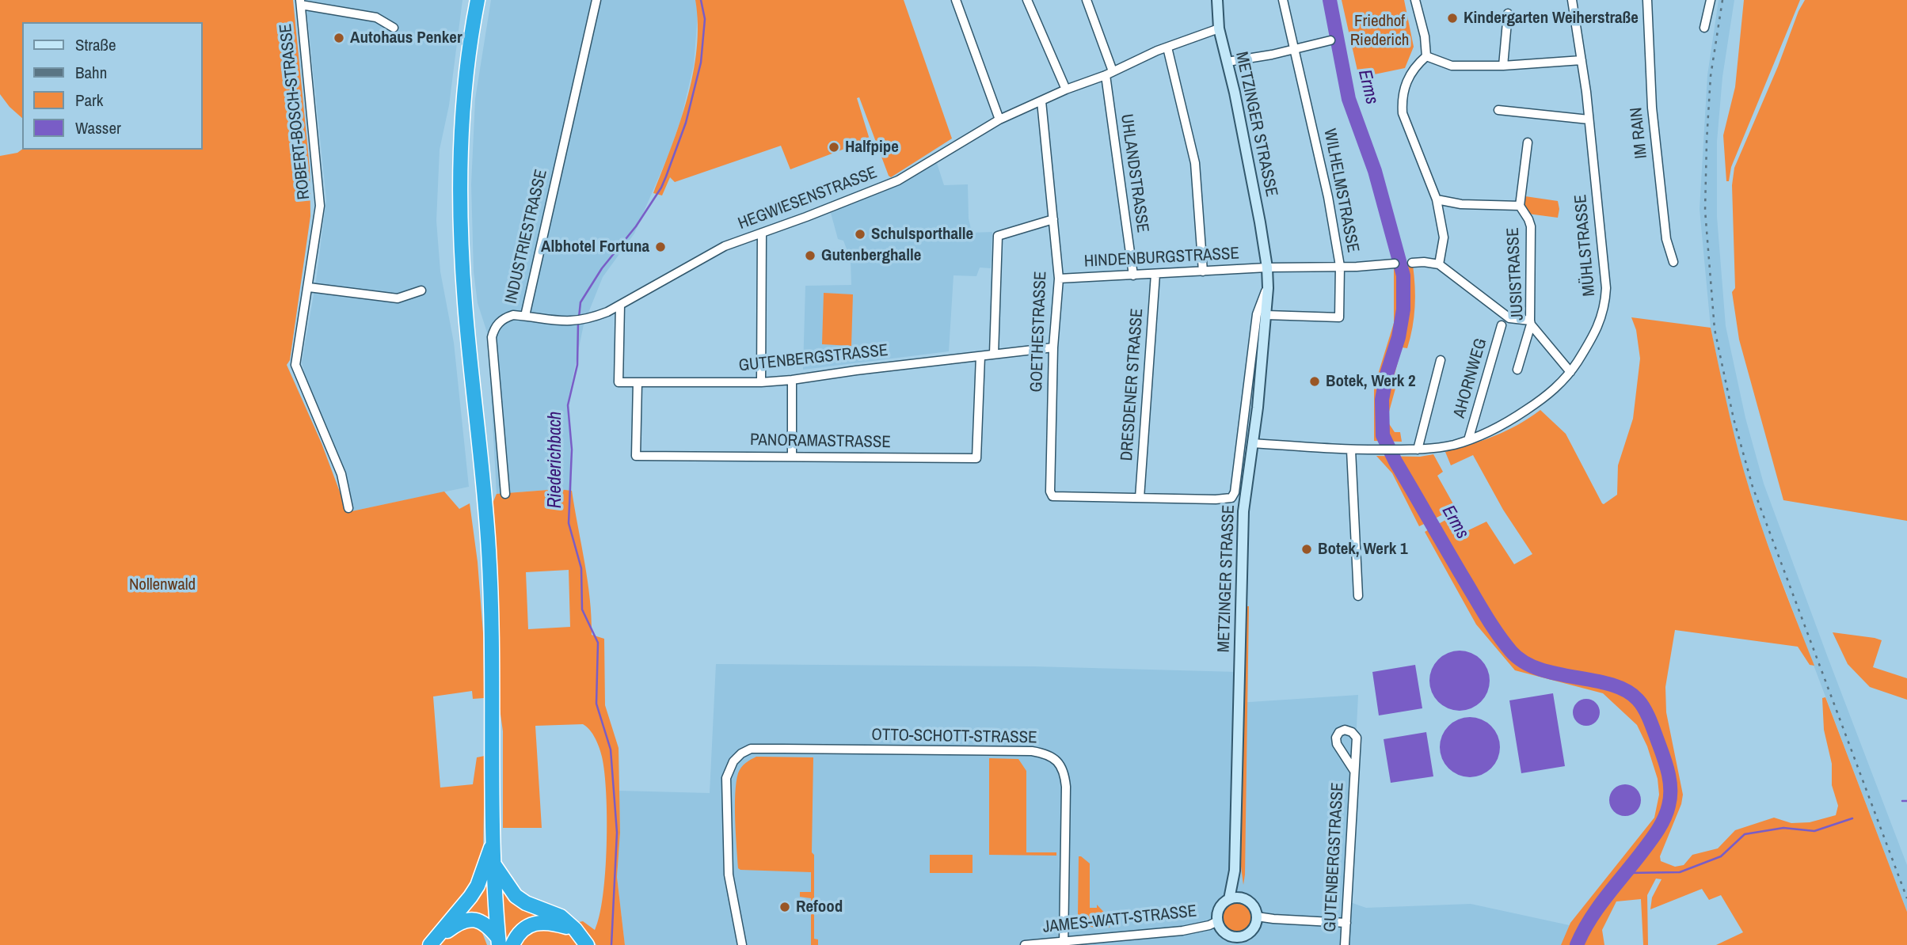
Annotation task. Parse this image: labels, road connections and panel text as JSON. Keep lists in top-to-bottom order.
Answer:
{
  "streets": {
    "street": [
      "ROBERT-BOSCH-STRASSE",
      "METZINGER STRASSE",
      "IM RAIN",
      "UHLANDSTRASSE",
      "WILHELMSTRASSE",
      "HEGWIESENSTRASSE",
      "INDUSTRIESTRASSE",
      "MÜHLSTRASSE",
      "HINDENBURGSTRASSE",
      "JUSISTRASSE",
      "GOETHESTRASSE",
      "GUTENBERGSTRASSE",
      "AHORNWEG",
      "DRESDENER STRASSE",
      "PANORAMASTRASSE",
      "OTTO-SCHOTT-STRASSE",
      "JAMES-WATT-STRASSE"
    ]
  },
  "crossings": [
    ["METZINGER STRASSE", "WILHELMSTRASSE"],
    ["METZINGER STRASSE", "HEGWIESENSTRASSE"],
    ["METZINGER STRASSE", "MÜHLSTRASSE"],
    ["METZINGER STRASSE", "HINDENBURGSTRASSE"],
    ["METZINGER STRASSE", "GOETHESTRASSE"],
    ["METZINGER STRASSE", "DRESDENER STRASSE"],
    ["METZINGER STRASSE", "JAMES-WATT-STRASSE"],
    ["UHLANDSTRASSE", "HEGWIESENSTRASSE"],
    ["UHLANDSTRASSE", "HINDENBURGSTRASSE"],
    ["WILHELMSTRASSE", "HINDENBURGSTRASSE"],
    ["HEGWIESENSTRASSE", "INDUSTRIESTRASSE"],
    ["HEGWIESENSTRASSE", "GOETHESTRASSE"],
    ["HEGWIESENSTRASSE", "GUTENBERGSTRASSE"],
    ["MÜHLSTRASSE", "JUSISTRASSE"],
    ["MÜHLSTRASSE", "AHORNWEG"],
    ["HINDENBURGSTRASSE", "GOETHESTRASSE"],
    ["HINDENBURGSTRASSE", "DRESDENER STRASSE"],
    ["GOETHESTRASSE", "GUTENBERGSTRASSE"],
    ["GOETHESTRASSE", "DRESDENER STRASSE"],
    ["GUTENBERGSTRASSE", "PANORAMASTRASSE"],
    ["OTTO-SCHOTT-STRASSE", "JAMES-WATT-STRASSE"]
  ],
  "water": ["Erms", "Riederichbach"],
  "parks": ["Friedhof Riederich", "Nollenwald"],
  "places": [
    "Kindergarten Weiherstraße",
    "Autohaus Penker",
    "Halfpipe",
    "Schulsporthalle",
    "Albhotel Fortuna",
    "Gutenberghalle",
    "Botek, Werk 2",
    "Botek, Werk 1",
    "Refood"
  ],
  "legend": [
    "Straße",
    "Bahn",
    "Park",
    "Wasser"
  ]
}
